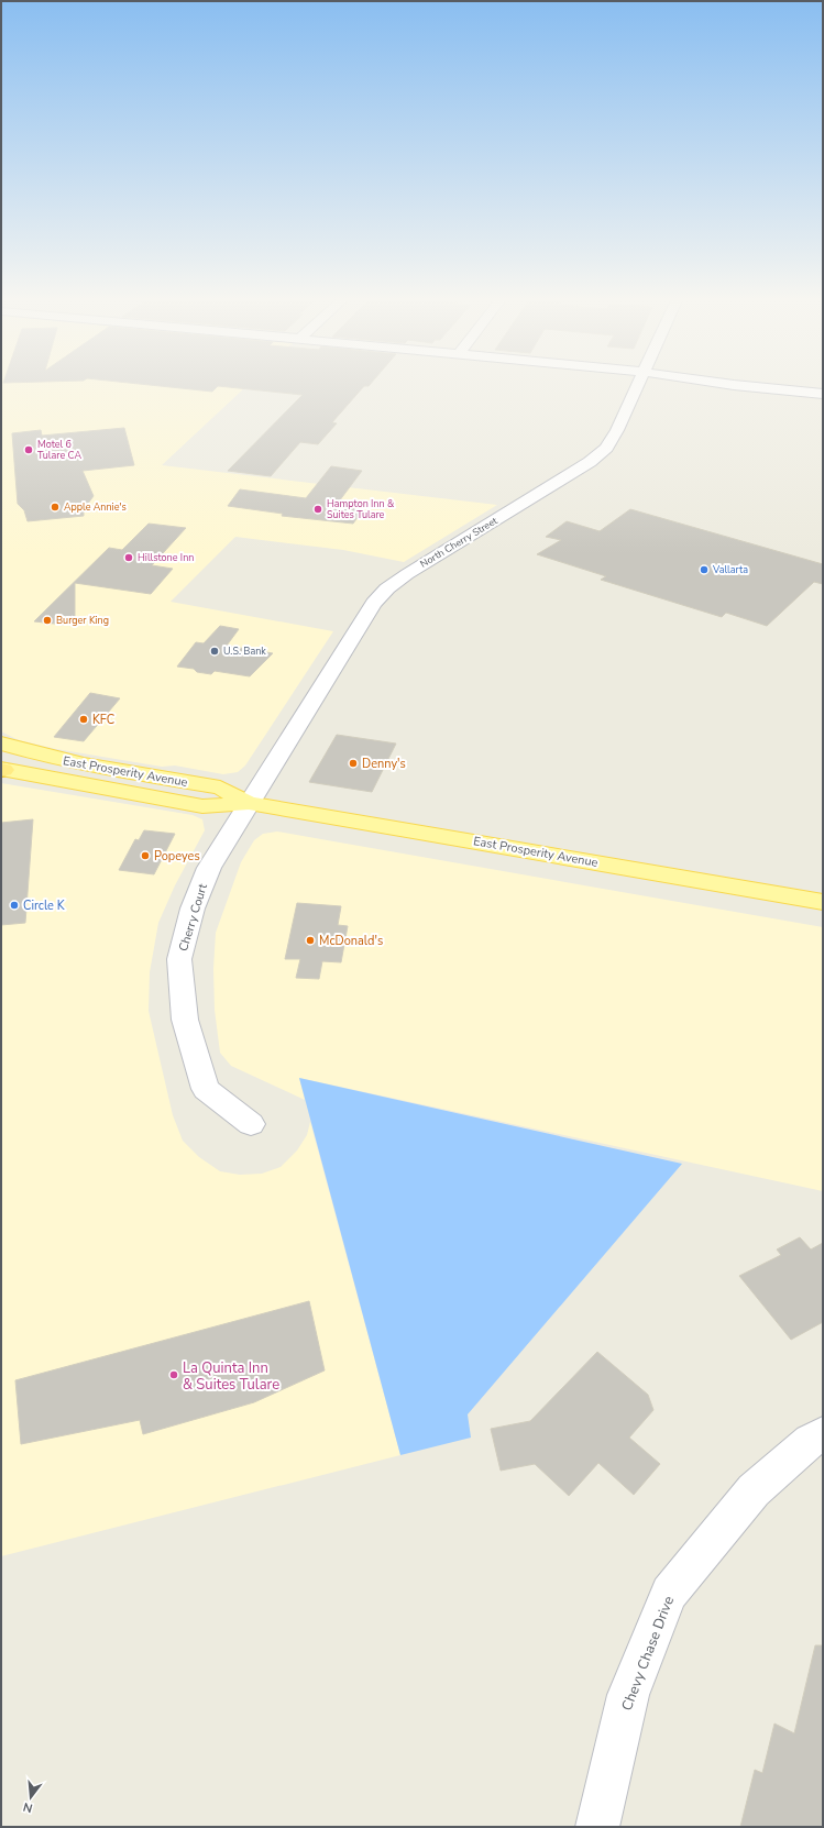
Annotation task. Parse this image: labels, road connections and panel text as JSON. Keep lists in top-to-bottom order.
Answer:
{
  "streets": {
    "main road": ["East Prosperity Avenue"],
    "street": ["North Cherry Street", "Cherry Court", "Chevy Chase Drive"]
  },
  "crossings": [
    ["North Cherry Street", "East Prosperity Avenue"],
    ["North Cherry Street", "Cherry Court"],
    ["East Prosperity Avenue", "Cherry Court"]
  ],
  "places": [
    "Motel 6 Tulare CA",
    "Apple Annie's",
    "Hampton Inn & Suites Tulare",
    "Hillstone Inn",
    "Vallarta",
    "Burger King",
    "U.S. Bank",
    "KFC",
    "Denny's",
    "Popeyes",
    "Circle K",
    "McDonald's",
    "La Quinta Inn & Suites Tulare"
  ],
  "north": "bottom"
}
